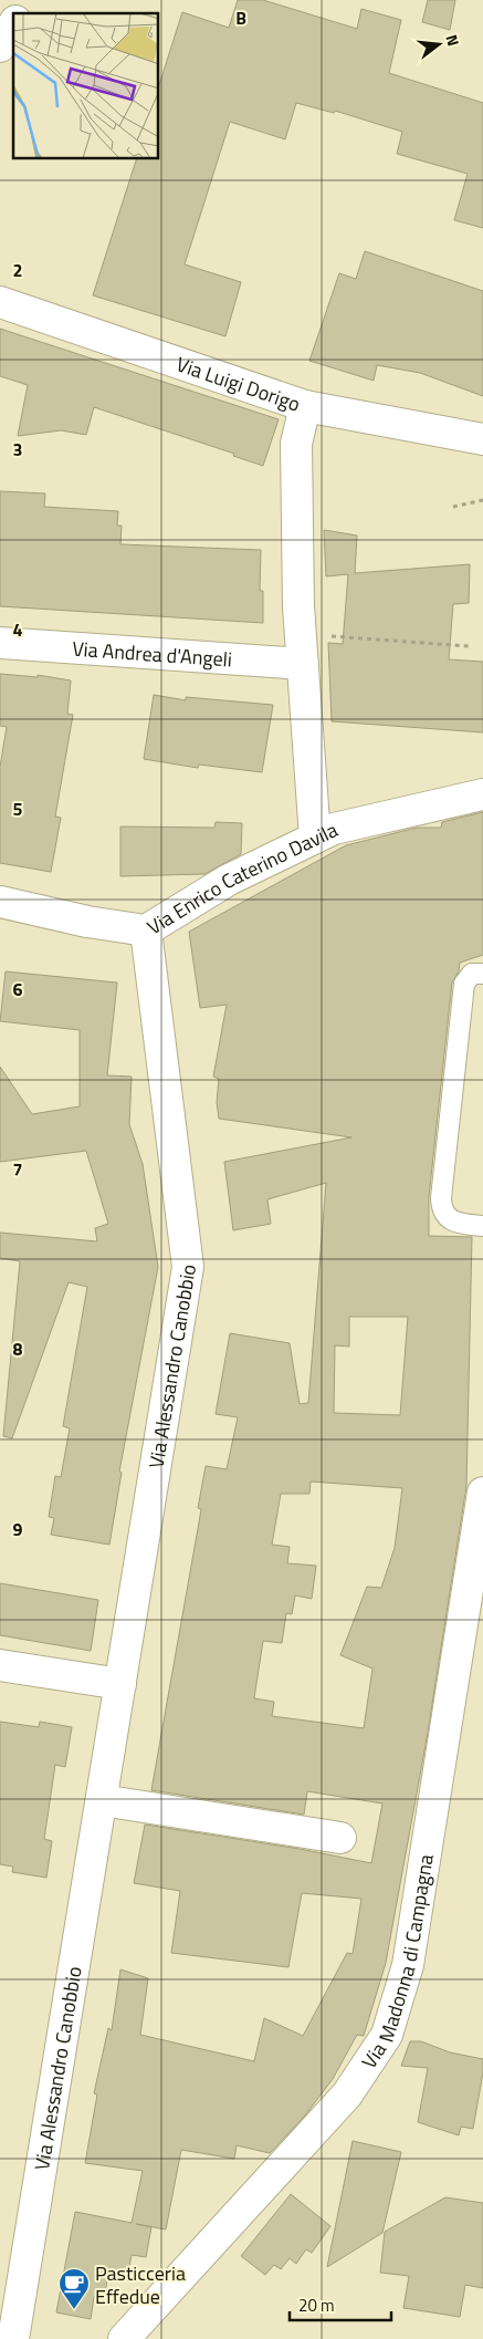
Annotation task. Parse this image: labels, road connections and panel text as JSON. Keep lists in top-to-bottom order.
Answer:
{
  "streets": {
    "street": [
      "Via Luigi Dorigo",
      "Via Andrea d'Angeli",
      "Via Enrico Caterino Davila",
      "Via Alessandro Canobbio",
      "Via Madonna di Campagna"
    ]
  },
  "crossings": [
    ["Via Enrico Caterino Davila", "Via Alessandro Canobbio"]
  ],
  "places": {
    "cafe": ["Pasticceria Effedue"]
  },
  "scale_bar": "20 m",
  "north": "right",
  "grid": {
    "columns": ["B"],
    "rows": [
      "2",
      "3",
      "4",
      "5",
      "6",
      "7",
      "8",
      "9"
    ]
  }
}
